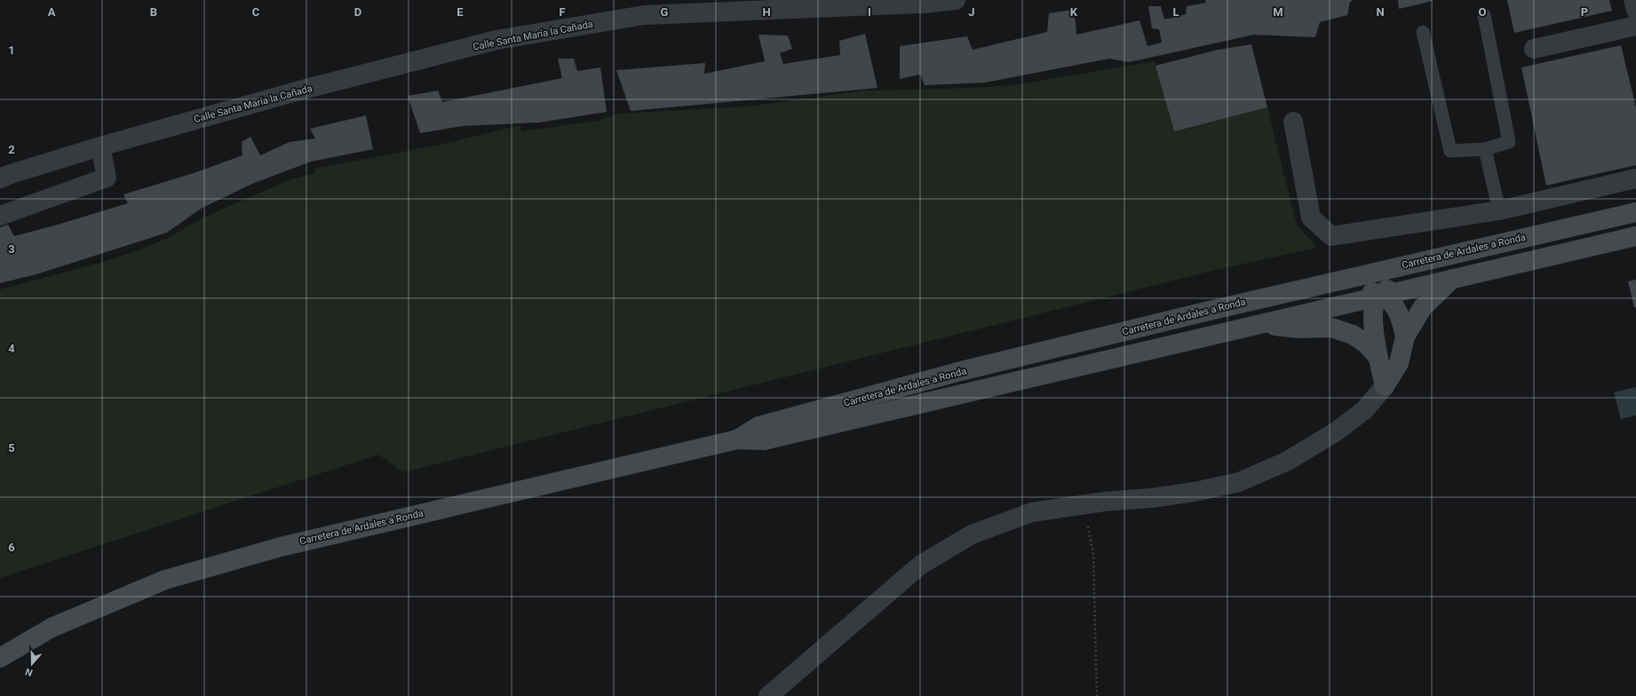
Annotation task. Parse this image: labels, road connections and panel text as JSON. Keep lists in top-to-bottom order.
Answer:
{
  "streets": {
    "main road": ["Carretera de Ardales a Ronda"],
    "street": ["Calle Santa María la Cañada"]
  },
  "north": "bottom",
  "grid": {
    "columns": [
      "A",
      "B",
      "C",
      "D",
      "E",
      "F",
      "G",
      "H",
      "I",
      "J",
      "K",
      "L",
      "M",
      "N",
      "O",
      "P"
    ],
    "rows": [
      "1",
      "2",
      "3",
      "4",
      "5",
      "6"
    ]
  }
}
